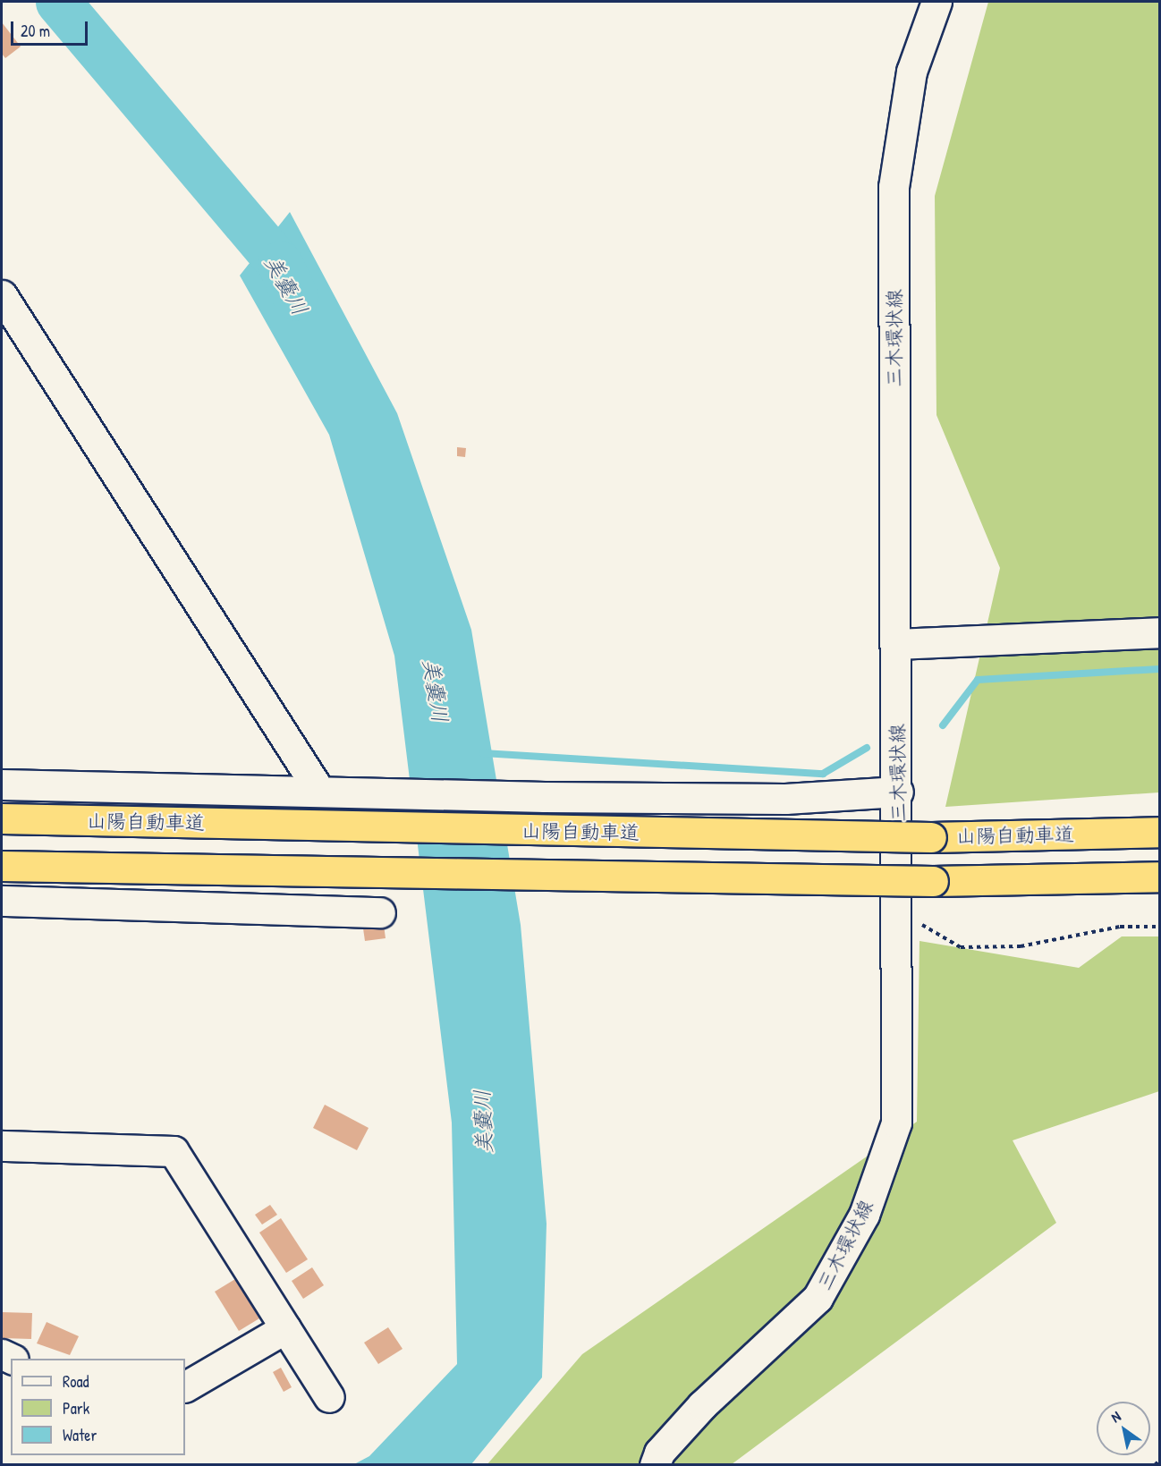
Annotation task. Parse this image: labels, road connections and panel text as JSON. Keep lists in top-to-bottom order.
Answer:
{
  "streets": {
    "highway": ["山陽自動車道"],
    "street": ["三木環状線"]
  },
  "water": ["美嚢川"],
  "legend": ["Road", "Park", "Water"],
  "scale_bar": "20 m",
  "north": "top left"
}
